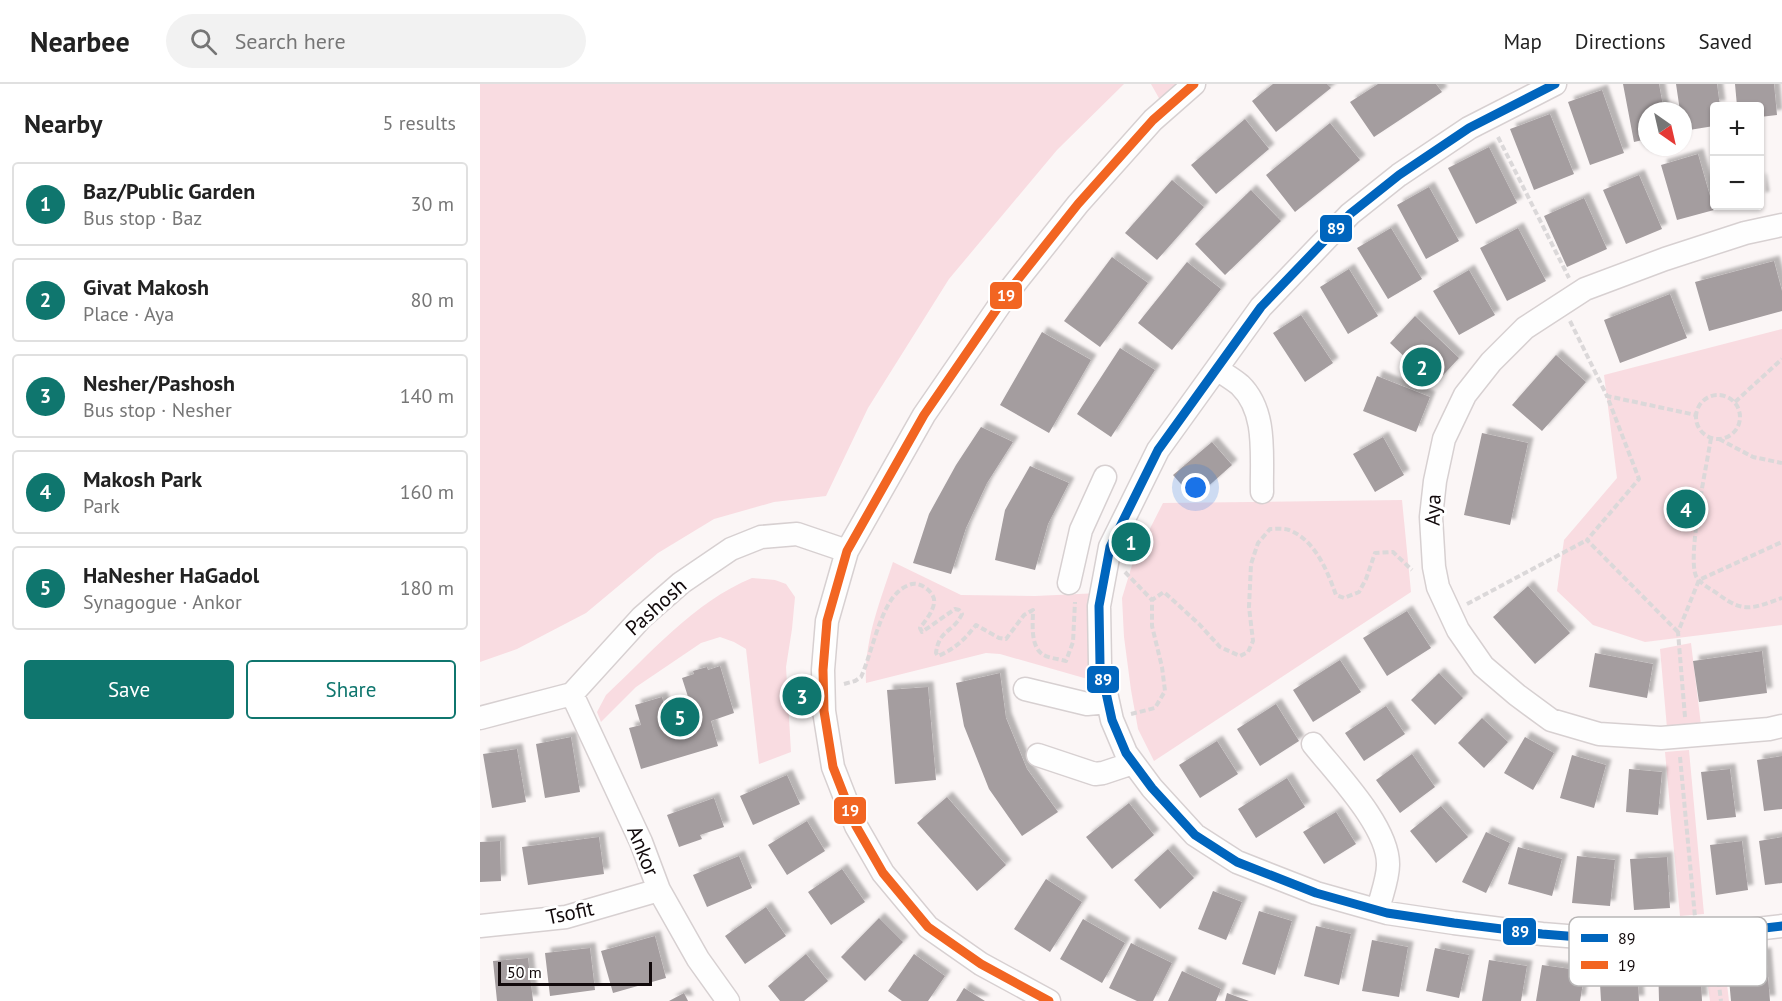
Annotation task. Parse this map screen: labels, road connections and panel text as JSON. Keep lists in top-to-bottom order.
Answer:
{
  "streets": {
    "street": [
      "Aya",
      "Pashosh",
      "Ankor",
      "Tsofit"
    ]
  },
  "crossings": [
    ["Pashosh", "Ankor"],
    ["Ankor", "Tsofit"]
  ],
  "lines": ["transit line 89", "transit line 19"],
  "legend": ["89", "19"],
  "scale_bar": "50 m",
  "north": "bottom right",
  "page": {
    "header": "Nearbee",
    "search": "Search here",
    "nav": ["Map", "Directions", "Saved"],
    "heading": ["Nearby", "5 results"],
    "map_buttons": ["+", "−"],
    "list": [
      {
        "mark": "1",
        "name": "Baz/Public Garden",
        "note": "Bus stop · Baz",
        "value": "30 m"
      },
      {
        "mark": "2",
        "name": "Givat Makosh",
        "note": "Place · Aya",
        "value": "80 m"
      },
      {
        "mark": "3",
        "name": "Nesher/Pashosh",
        "note": "Bus stop · Nesher",
        "value": "140 m"
      },
      {
        "mark": "4",
        "name": "Makosh Park",
        "note": "Park",
        "value": "160 m"
      },
      {
        "mark": "5",
        "name": "HaNesher HaGadol",
        "note": "Synagogue · Ankor",
        "value": "180 m"
      }
    ],
    "pins": [
      "2",
      "4",
      "1",
      "3",
      "5"
    ],
    "buttons": ["Save", "Share"],
    "scale": "50 m"
  }
}
